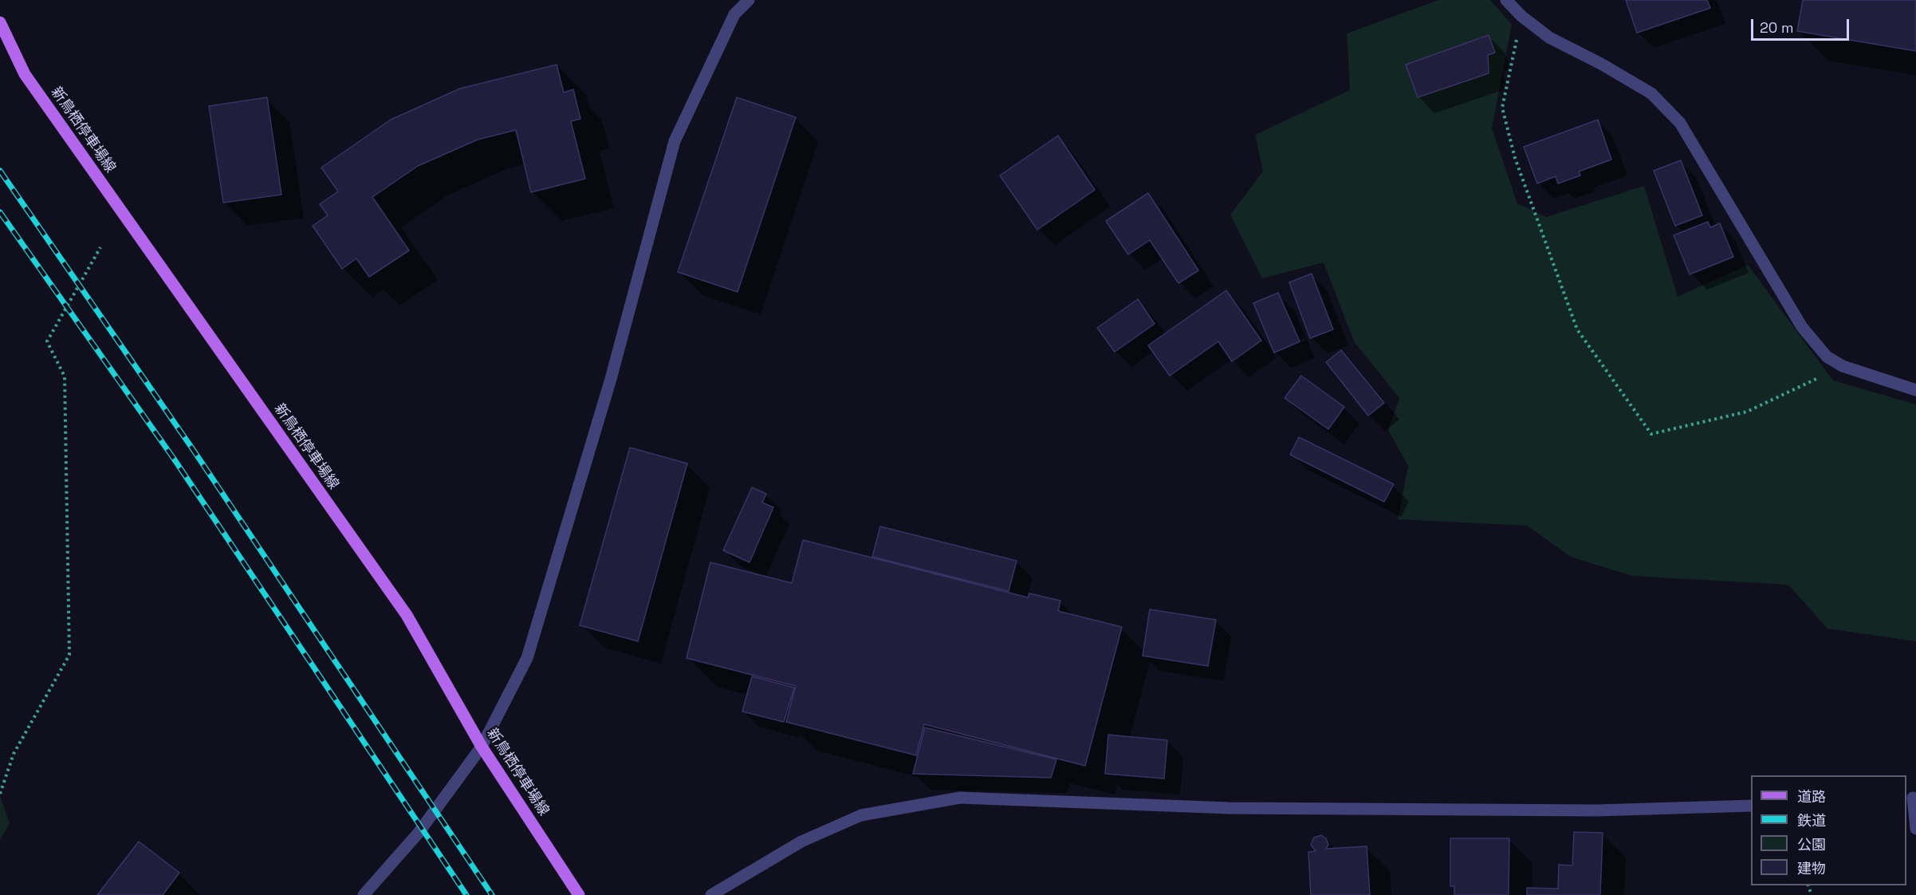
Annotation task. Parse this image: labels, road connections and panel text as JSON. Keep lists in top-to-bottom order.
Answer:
{
  "streets": {
    "main road": ["新鳥栖停車場線"]
  },
  "legend": [
    "道路",
    "鉄道",
    "公園",
    "建物"
  ],
  "scale_bar": "20 m"
}
